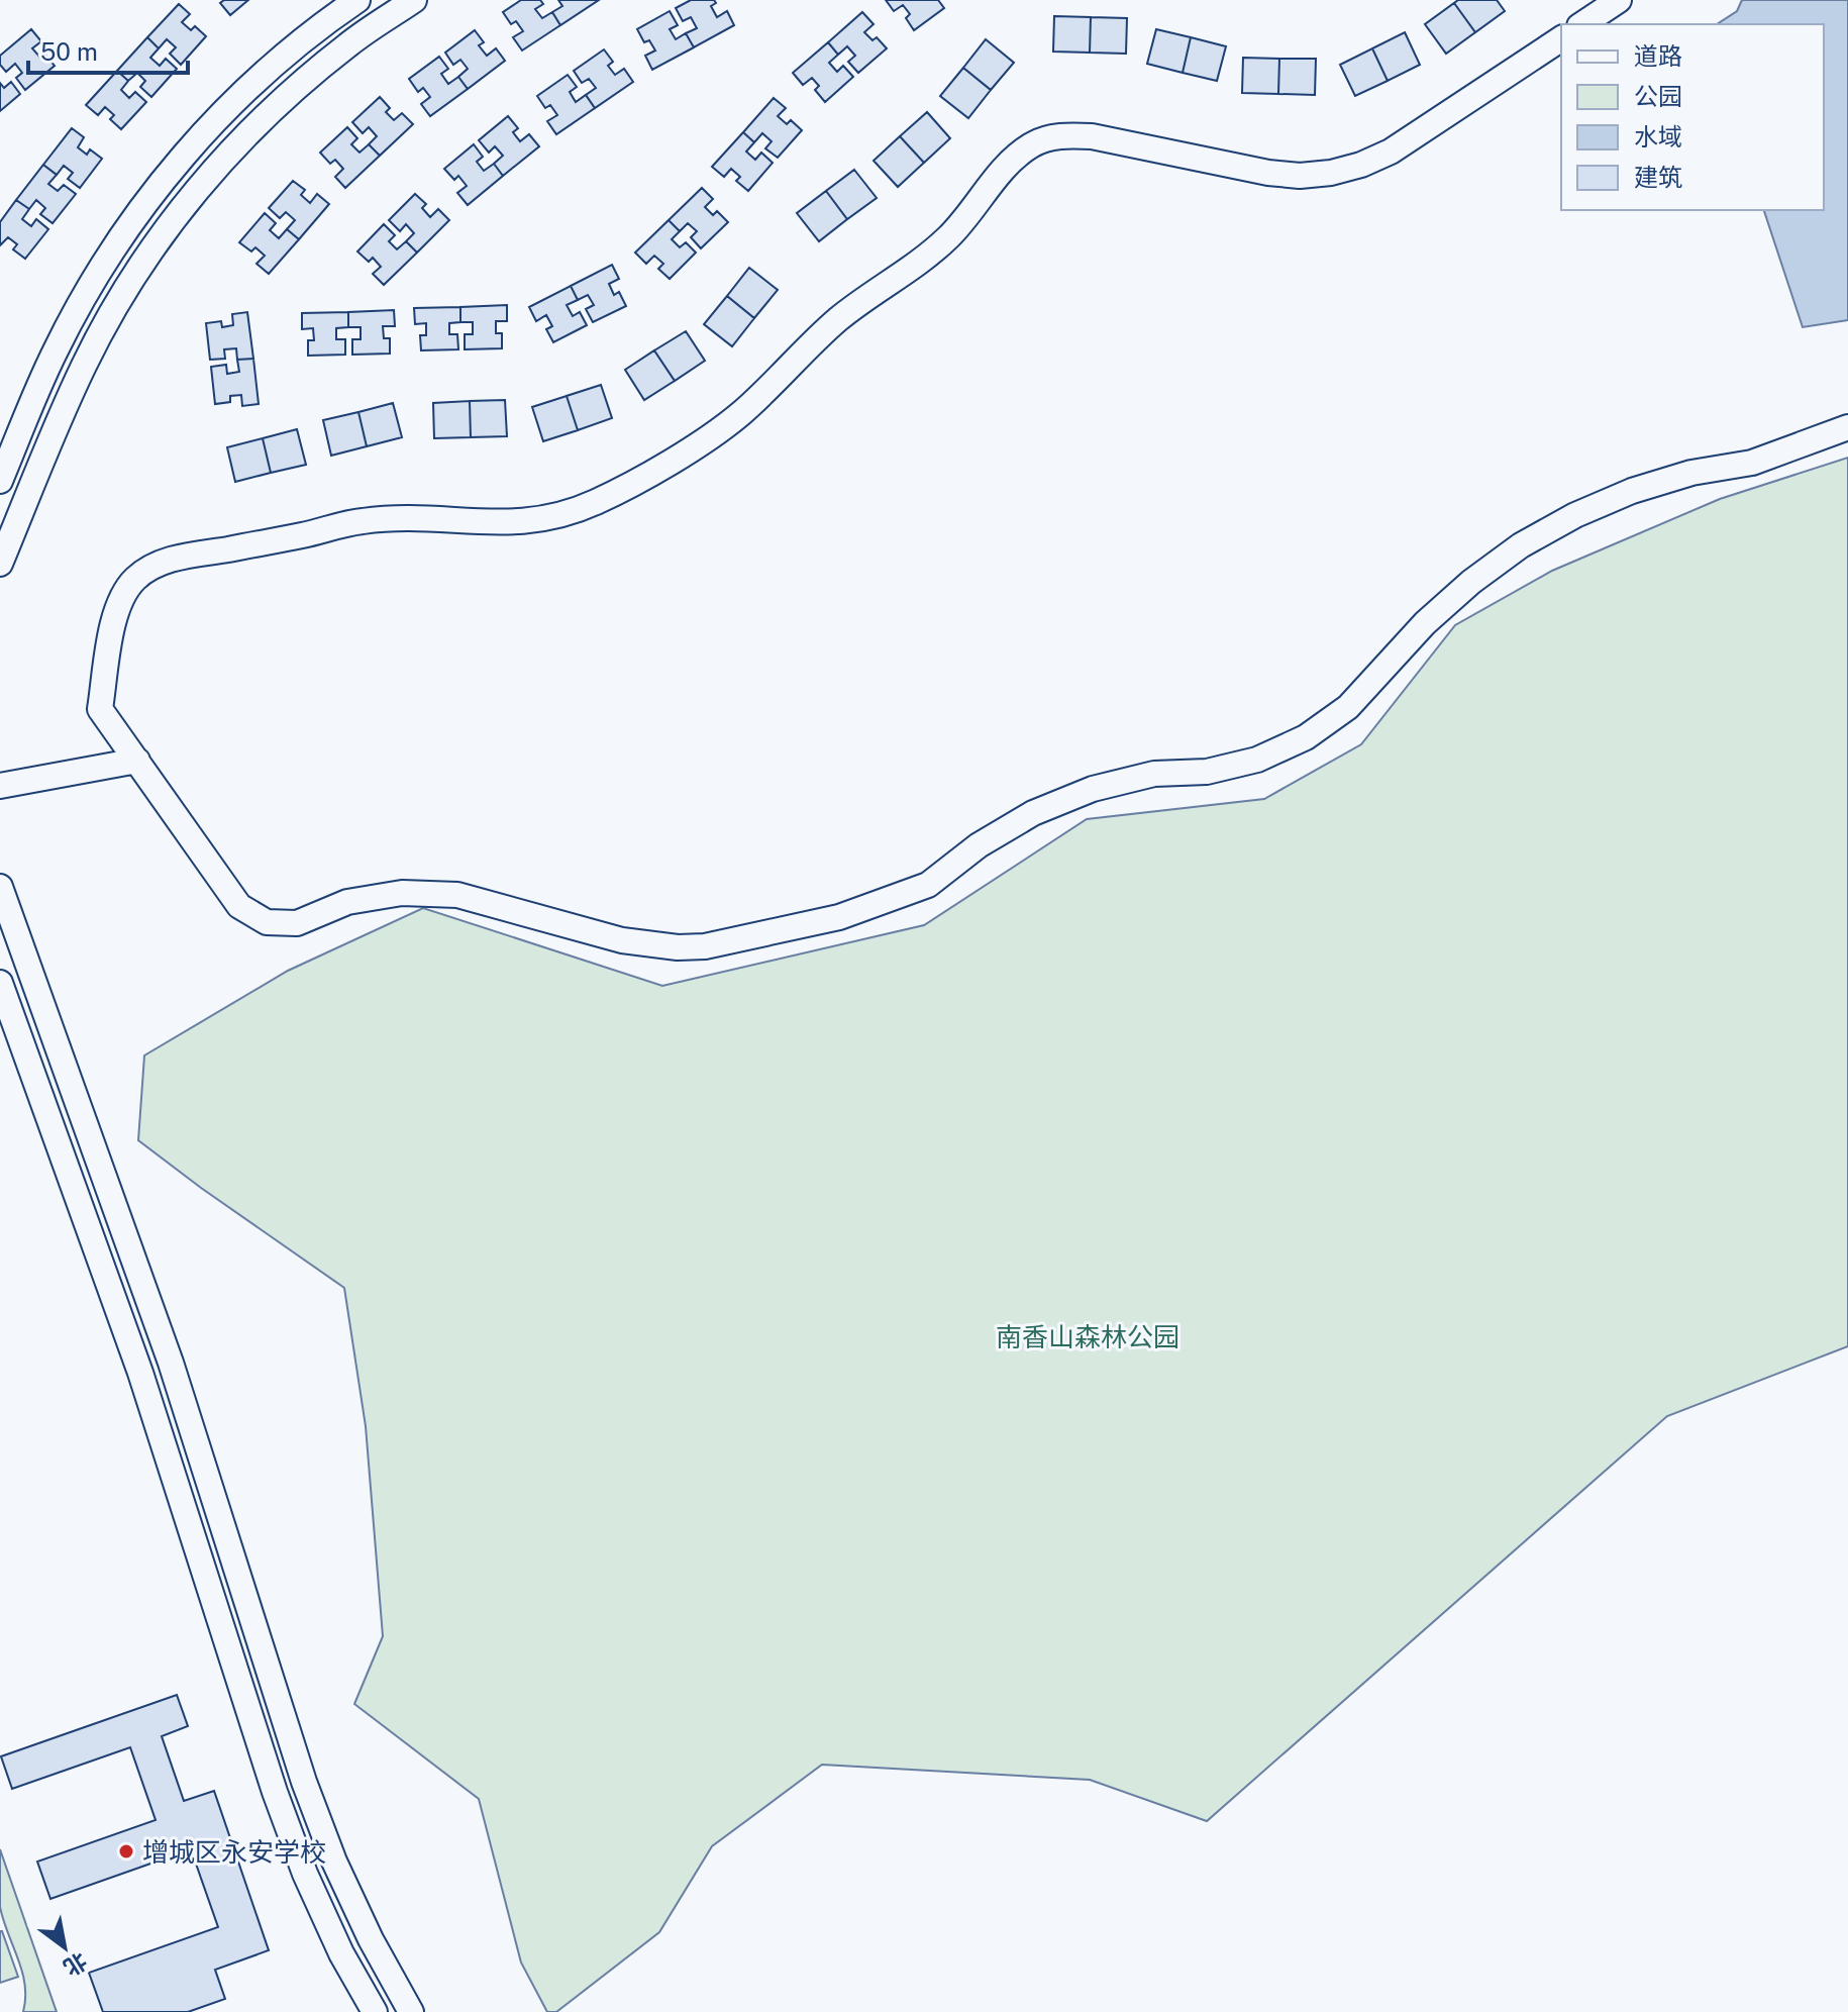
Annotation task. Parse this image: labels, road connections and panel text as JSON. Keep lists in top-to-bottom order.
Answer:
{
  "parks": ["南香山森林公园"],
  "places": ["增城区永安学校"],
  "legend": [
    "道路",
    "公园",
    "水域",
    "建筑"
  ],
  "scale_bar": "50 m",
  "north": "bottom right"
}
